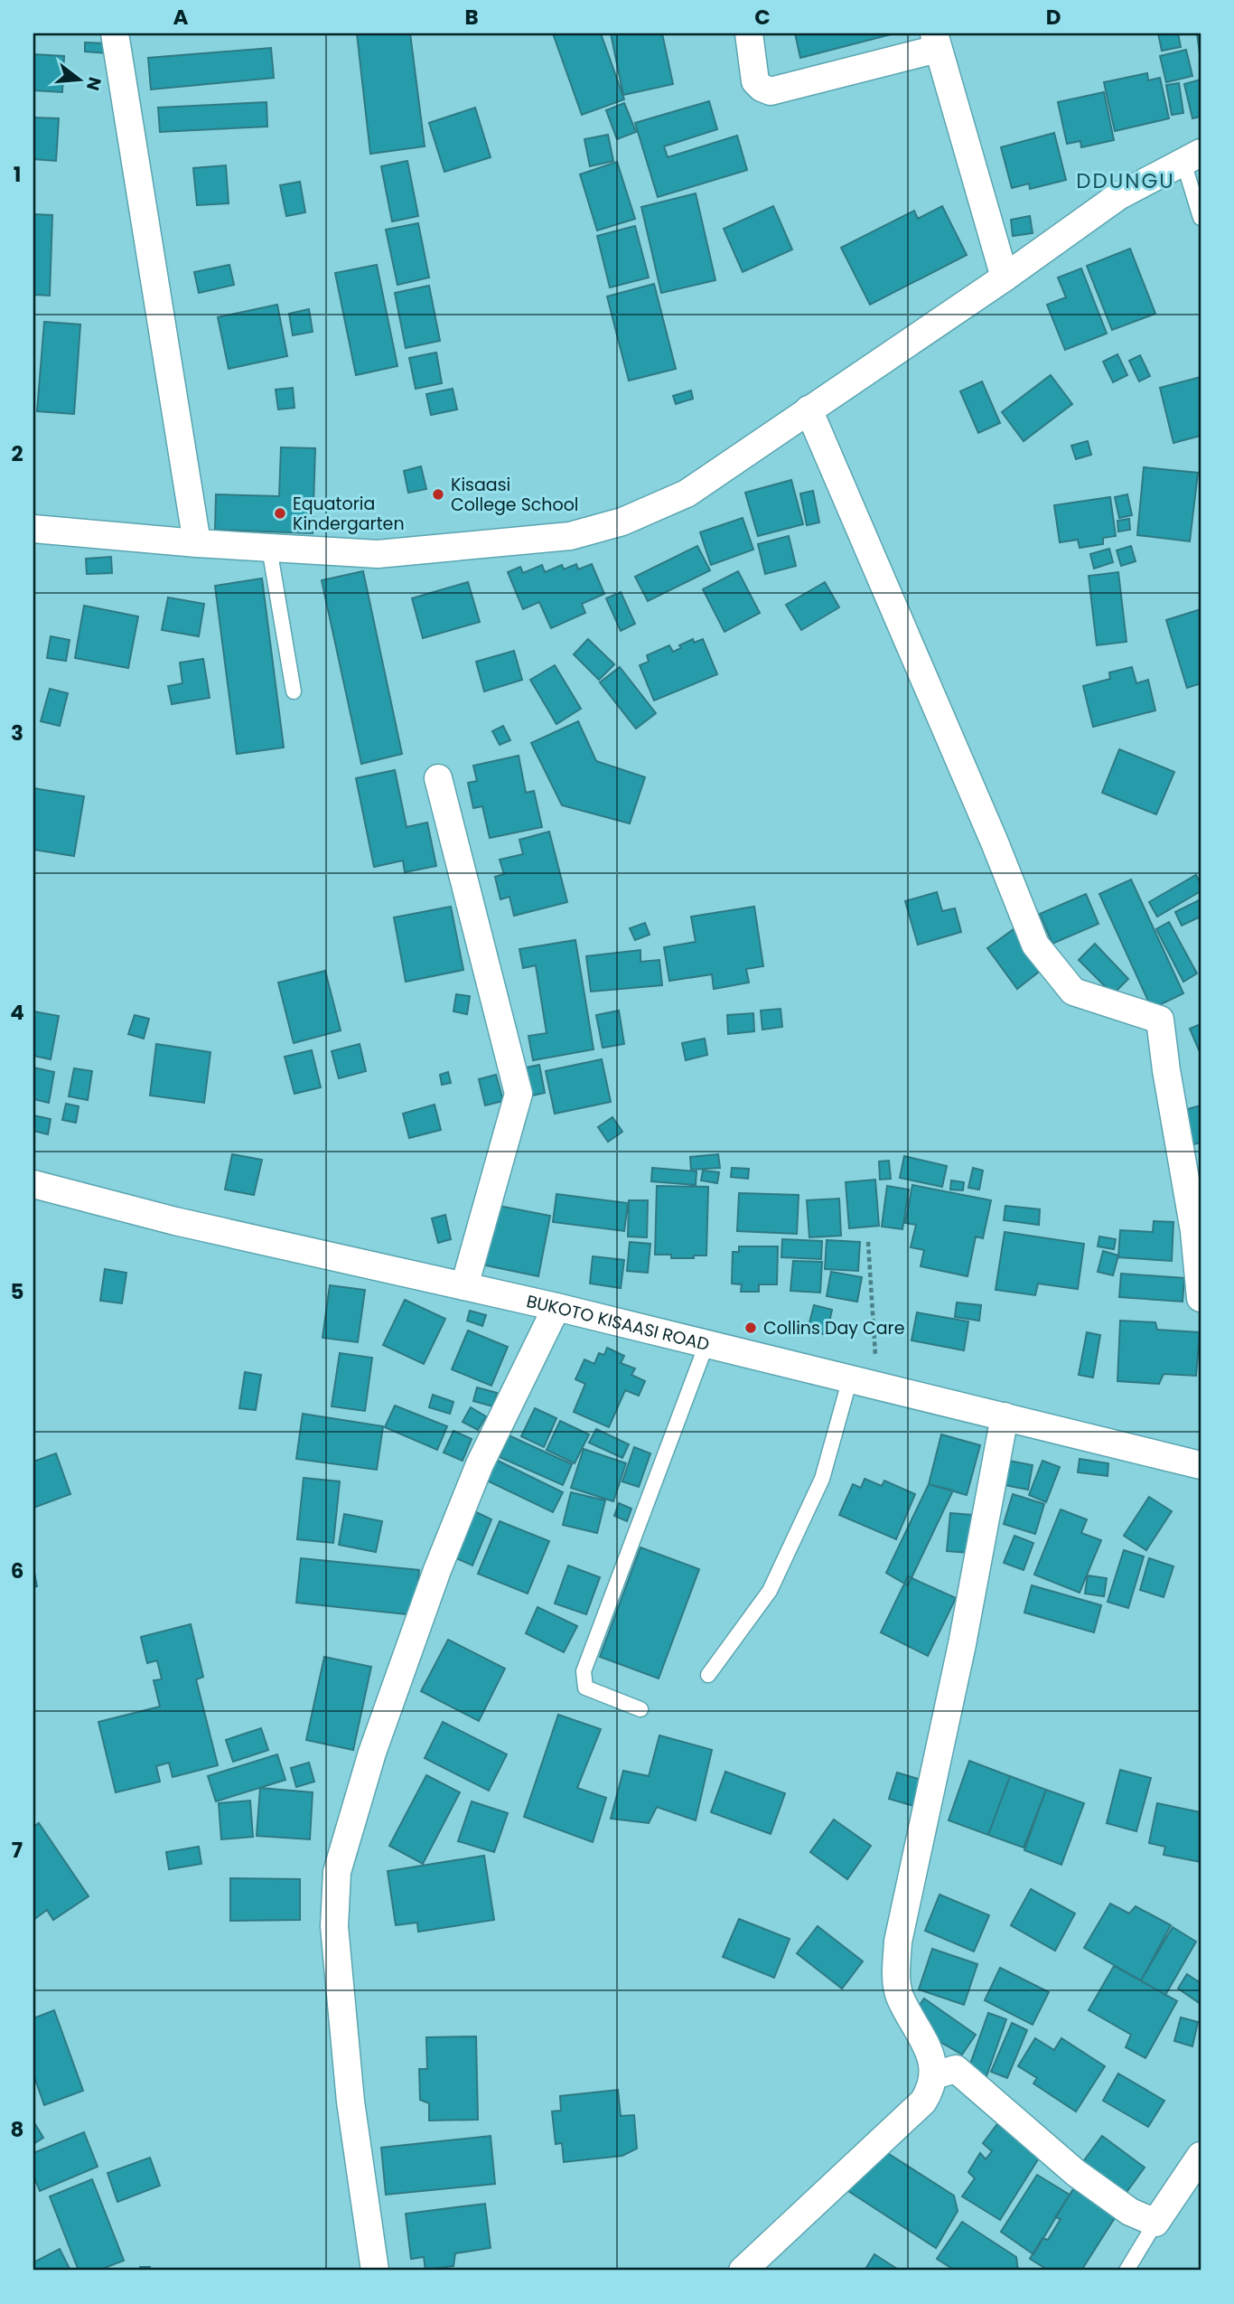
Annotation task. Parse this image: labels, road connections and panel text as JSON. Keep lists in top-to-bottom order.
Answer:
{
  "streets": {
    "street": ["BUKOTO KISAASI ROAD"]
  },
  "districts": ["DDUNGU"],
  "places": ["Kisaasi College School", "Equatoria Kindergarten", "Collins Day Care"],
  "north": "right",
  "grid": {
    "columns": [
      "A",
      "B",
      "C",
      "D"
    ],
    "rows": [
      "1",
      "2",
      "3",
      "4",
      "5",
      "6",
      "7",
      "8"
    ]
  }
}
